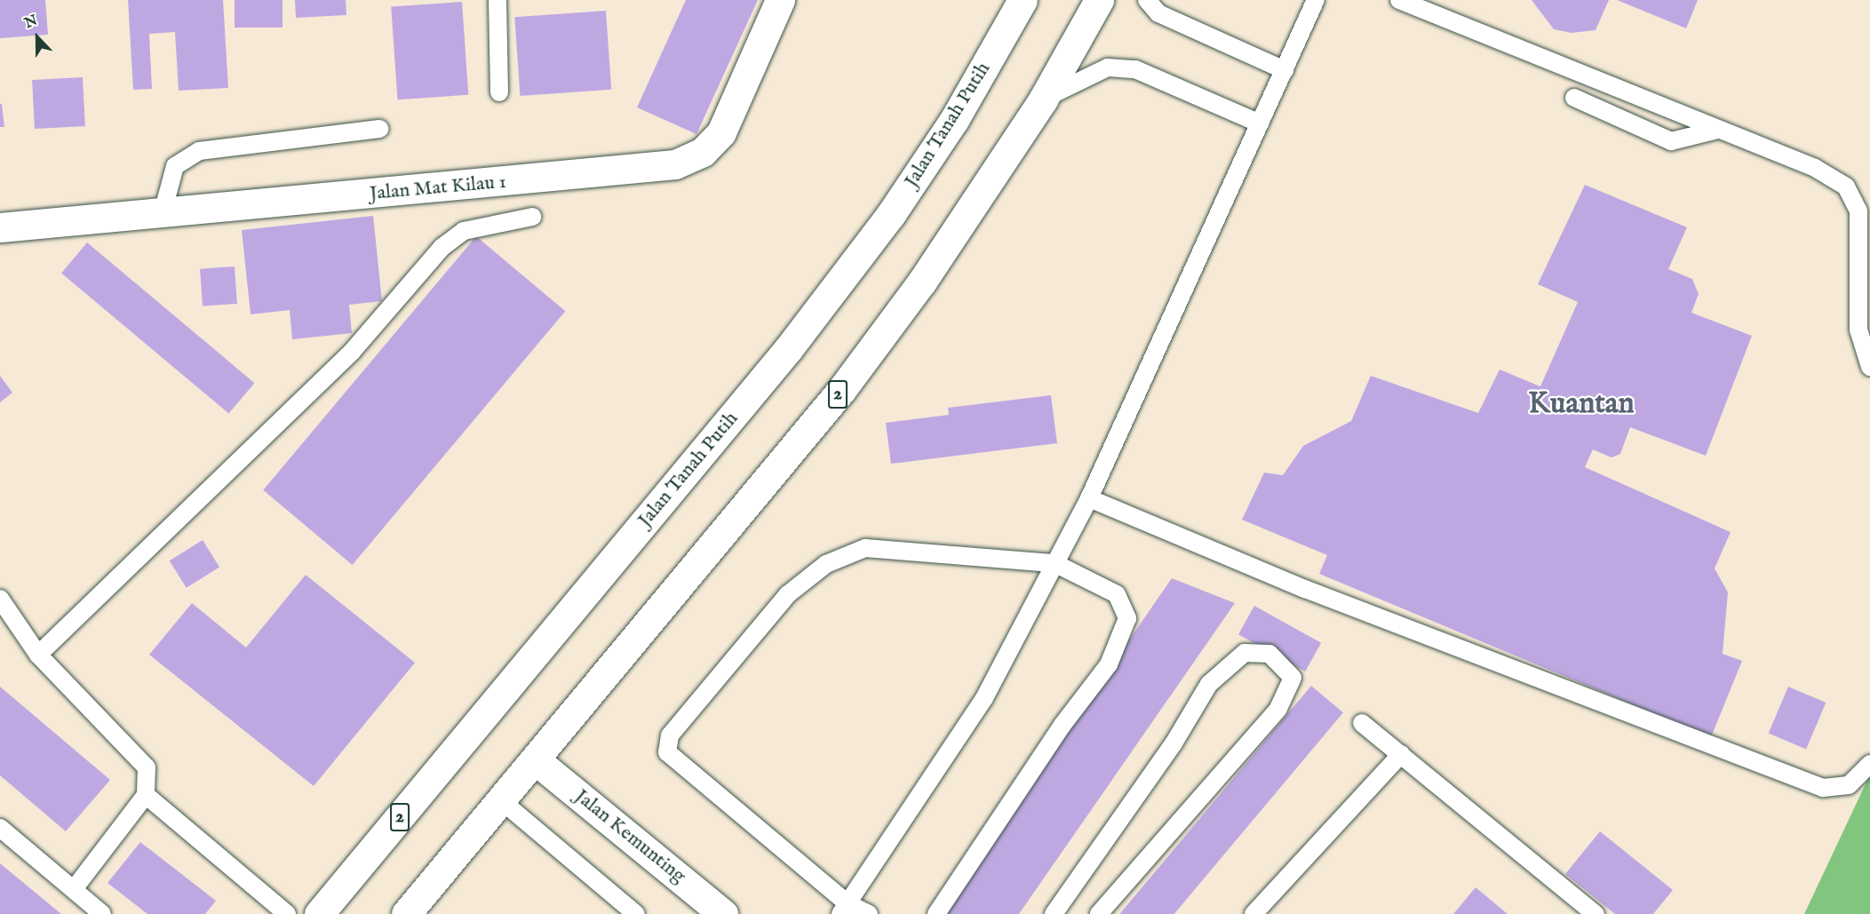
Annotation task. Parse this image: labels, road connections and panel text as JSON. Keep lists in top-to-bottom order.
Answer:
{
  "streets": {
    "main road": [
      "Jalan Tanah Putih",
      "Jalan Mat Kilau 1",
      "2",
      "Jalan Kemunting"
    ]
  },
  "crossings": [
    ["2", "Jalan Kemunting"]
  ],
  "districts": ["Kuantan"],
  "north": "top"
}
